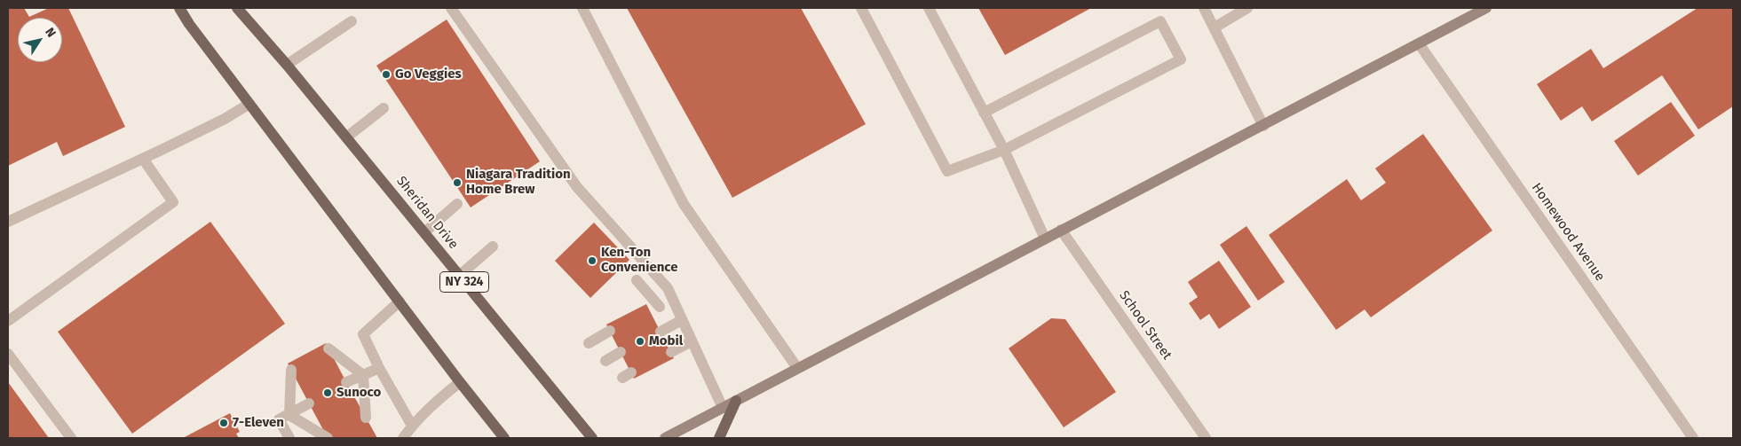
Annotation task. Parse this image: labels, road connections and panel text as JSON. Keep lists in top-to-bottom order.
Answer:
{
  "streets": {
    "main road": ["Sheridan Drive", "NY 324"],
    "street": ["Homewood Avenue", "School Street"]
  },
  "places": [
    "Go Veggies",
    "Niagara Tradition Home Brew",
    "Ken-Ton Convenience",
    "Mobil",
    "Sunoco",
    "7-Eleven"
  ],
  "north": "top right"
}
